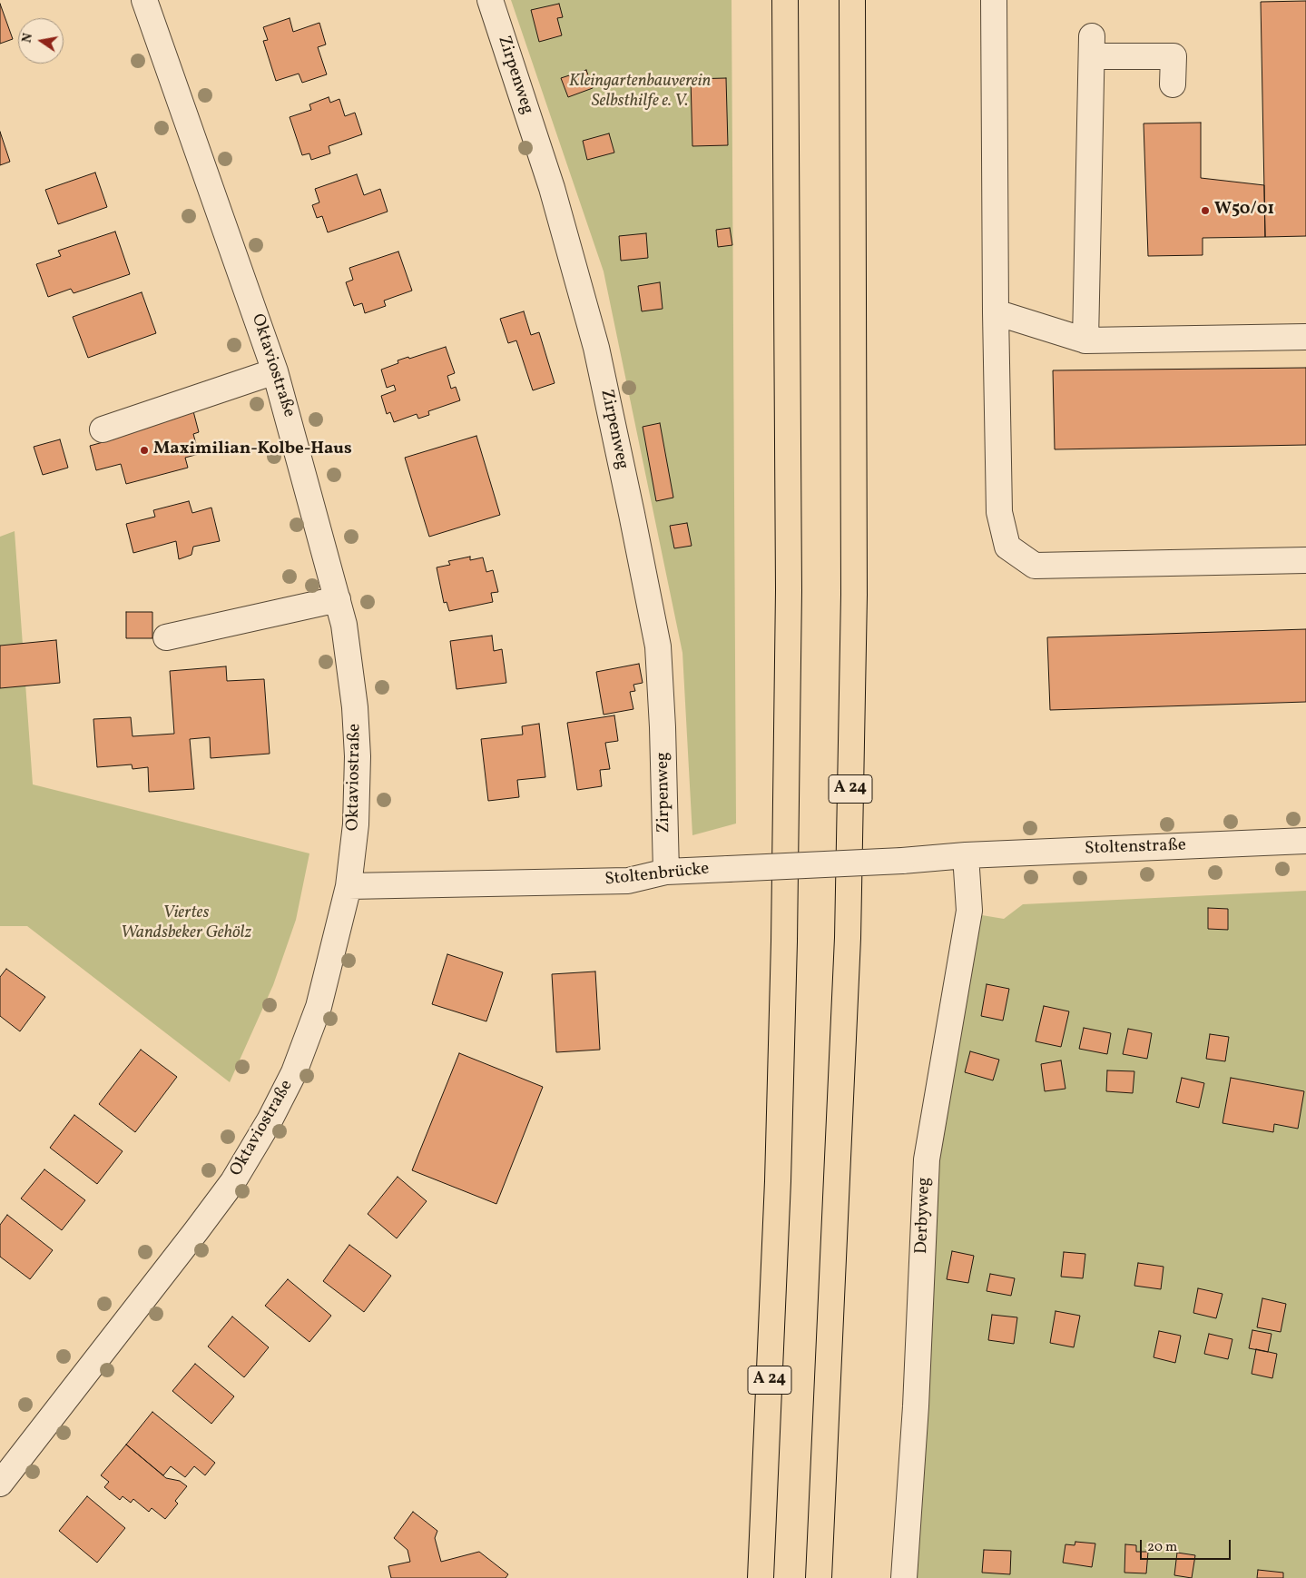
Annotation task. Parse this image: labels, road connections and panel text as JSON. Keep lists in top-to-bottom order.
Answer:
{
  "streets": {
    "highway": ["A 24"],
    "street": [
      "Zirpenweg",
      "Oktaviostraße",
      "Stoltenstraße",
      "Stoltenbrücke",
      "Derbyweg"
    ]
  },
  "crossings": [
    ["Zirpenweg", "Stoltenbrücke"],
    ["Oktaviostraße", "Stoltenbrücke"],
    ["Stoltenstraße", "Stoltenbrücke"],
    ["Stoltenstraße", "Derbyweg"],
    ["Stoltenbrücke", "Derbyweg"]
  ],
  "parks": ["Kleingartenbauverein Selbsthilfe e. V.", "Viertes Wandsbeker Gehölz"],
  "places": ["W50/01", "Maximilian-Kolbe-Haus"],
  "scale_bar": "20 m",
  "north": "left"
}
